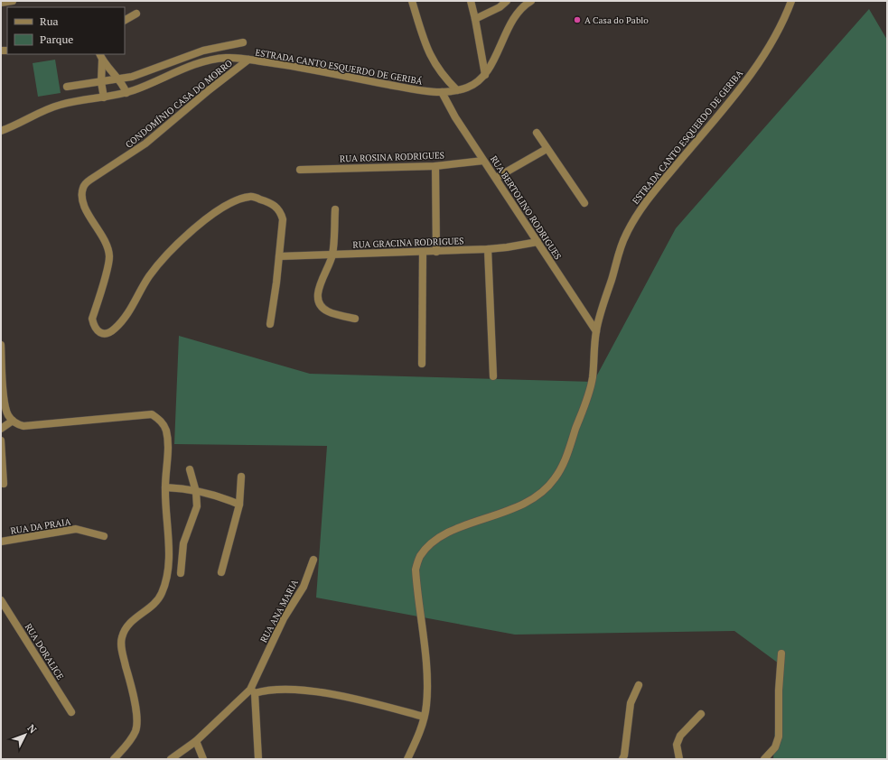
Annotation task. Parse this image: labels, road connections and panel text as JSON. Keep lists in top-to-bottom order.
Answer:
{
  "streets": {
    "street": [
      "ESTRADA CANTO ESQUERDO DE GERIBÁ",
      "CONDOMÍNIO CASA DO MORRO",
      "ESTRADA CANTO ESQUERDO DE GERIBA",
      "RUA ROSINA RODRIGUES",
      "RUA BERTOLINO RODRIGUES",
      "RUA GRACINA RODRIGUES",
      "RUA DA PRAIA",
      "RUA ANA MARIA",
      "RUA DORALICE"
    ]
  },
  "crossings": [
    ["ESTRADA CANTO ESQUERDO DE GERIBÁ", "CONDOMÍNIO CASA DO MORRO"],
    ["ESTRADA CANTO ESQUERDO DE GERIBÁ", "RUA BERTOLINO RODRIGUES"],
    ["CONDOMÍNIO CASA DO MORRO", "RUA GRACINA RODRIGUES"],
    ["ESTRADA CANTO ESQUERDO DE GERIBA", "RUA BERTOLINO RODRIGUES"],
    ["RUA ROSINA RODRIGUES", "RUA BERTOLINO RODRIGUES"],
    ["RUA BERTOLINO RODRIGUES", "RUA GRACINA RODRIGUES"]
  ],
  "places": ["A Casa do Pablo"],
  "legend": ["Rua", "Parque"],
  "north": "top right"
}
